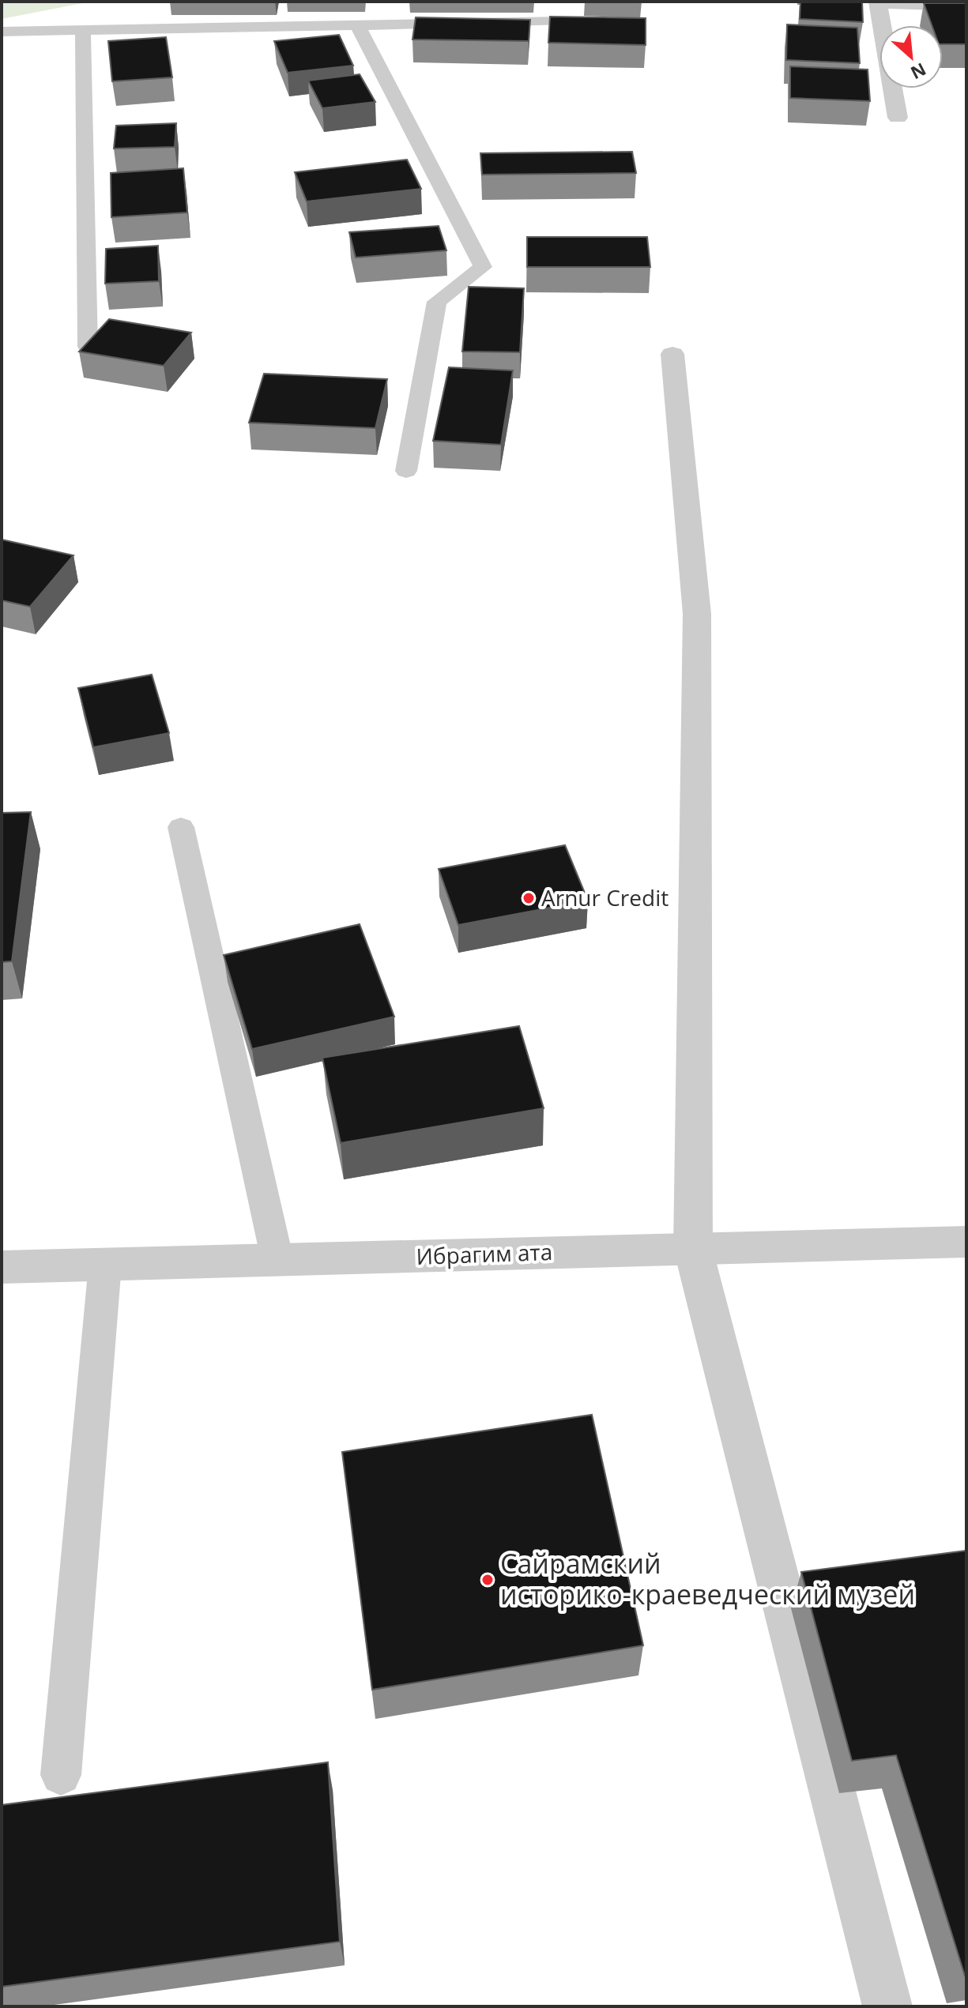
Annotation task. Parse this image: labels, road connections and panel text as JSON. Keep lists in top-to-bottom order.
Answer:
{
  "streets": {
    "street": ["Ибрагим ата"]
  },
  "places": ["Arnur Credit", "Сайрамский историко-краеведческий музей"],
  "north": "bottom right"
}
